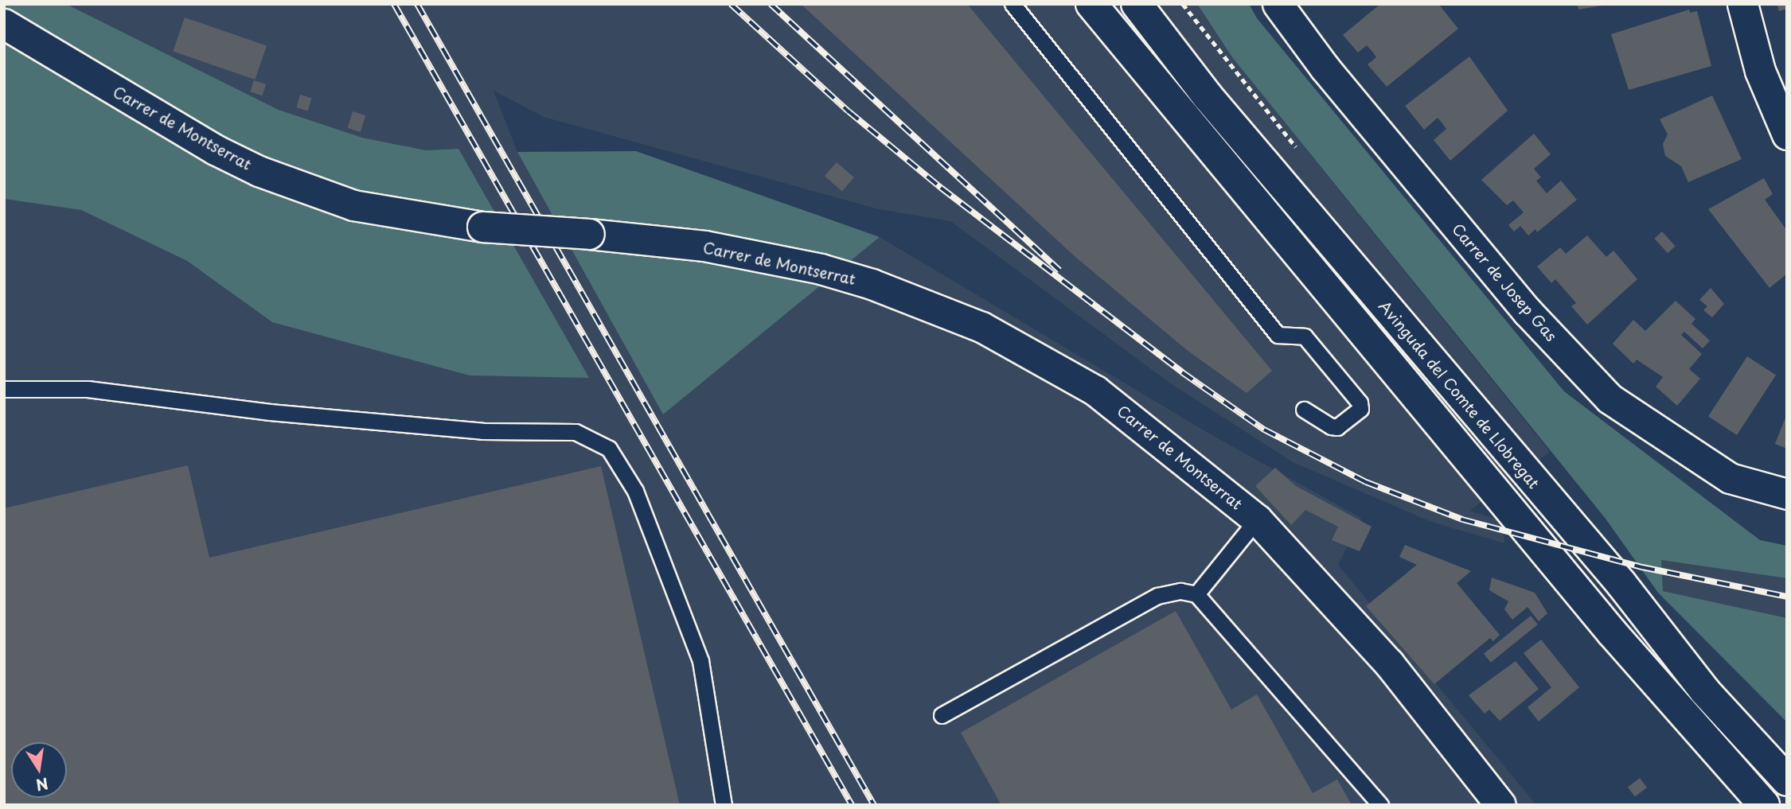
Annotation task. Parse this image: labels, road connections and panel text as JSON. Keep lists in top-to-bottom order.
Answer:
{
  "streets": {
    "main road": ["Avinguda del Comte de Llobregat"],
    "street": ["Carrer de Montserrat", "Carrer de Josep Gas"]
  },
  "north": "bottom"
}
